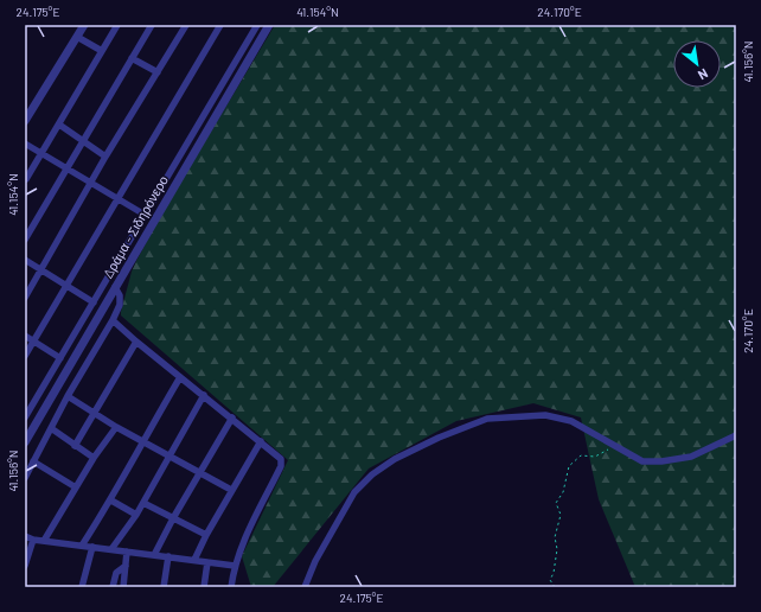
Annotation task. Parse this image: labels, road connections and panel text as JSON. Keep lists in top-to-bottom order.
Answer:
{
  "streets": {
    "street": ["Δράμα - Σιδηρόνερο"]
  },
  "north": "bottom right",
  "coordinates": [
    "24.175°E",
    "41.154°N",
    "24.170°E",
    "41.156°N"
  ]
}
